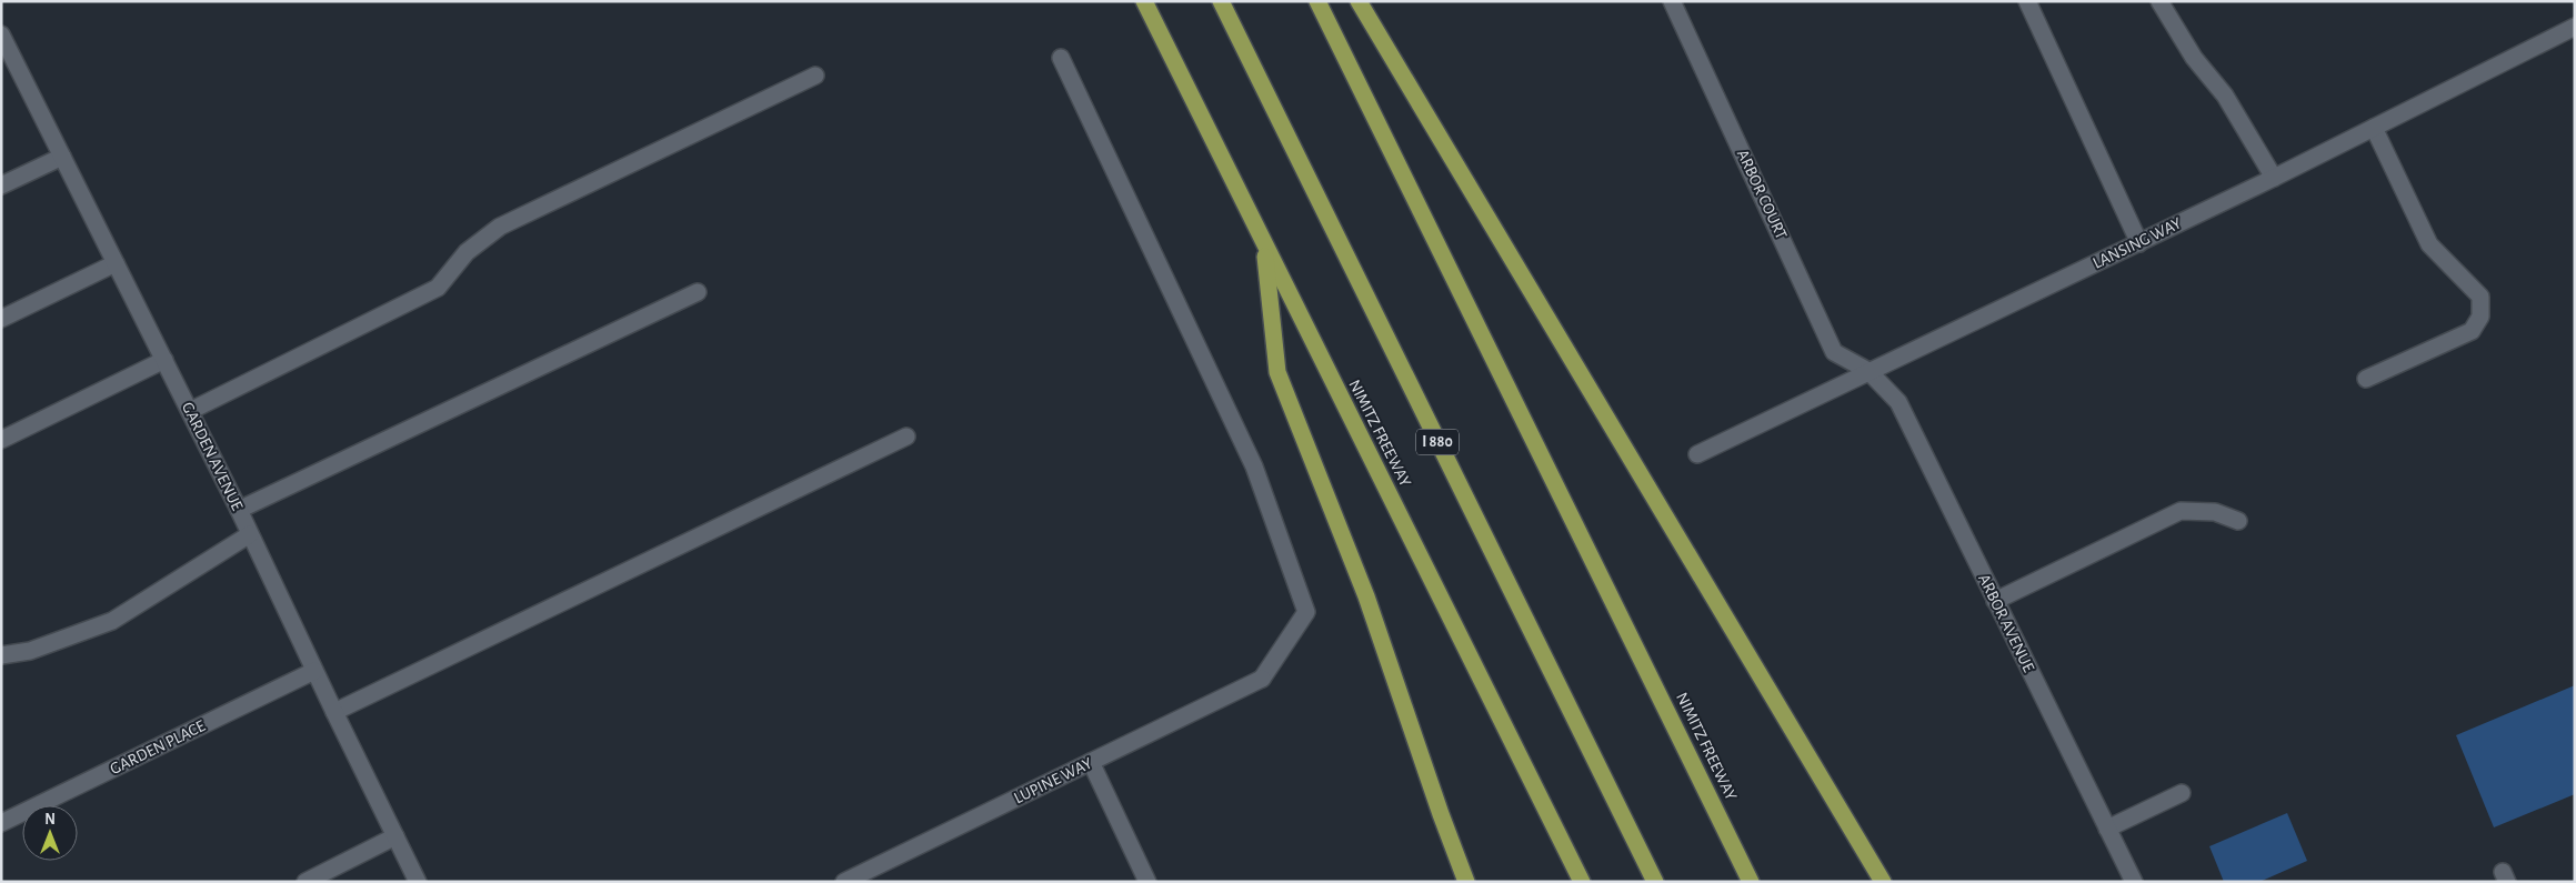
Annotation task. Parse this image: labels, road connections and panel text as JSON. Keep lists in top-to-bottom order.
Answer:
{
  "streets": {
    "highway": ["NIMITZ FREEWAY", "I 880"],
    "street": [
      "ARBOR COURT",
      "LANSING WAY",
      "GARDEN AVENUE",
      "ARBOR AVENUE",
      "GARDEN PLACE",
      "LUPINE WAY"
    ]
  },
  "crossings": [
    ["ARBOR COURT", "LANSING WAY"],
    ["ARBOR COURT", "ARBOR AVENUE"],
    ["LANSING WAY", "ARBOR AVENUE"],
    ["GARDEN AVENUE", "GARDEN PLACE"]
  ],
  "north": "top"
}
